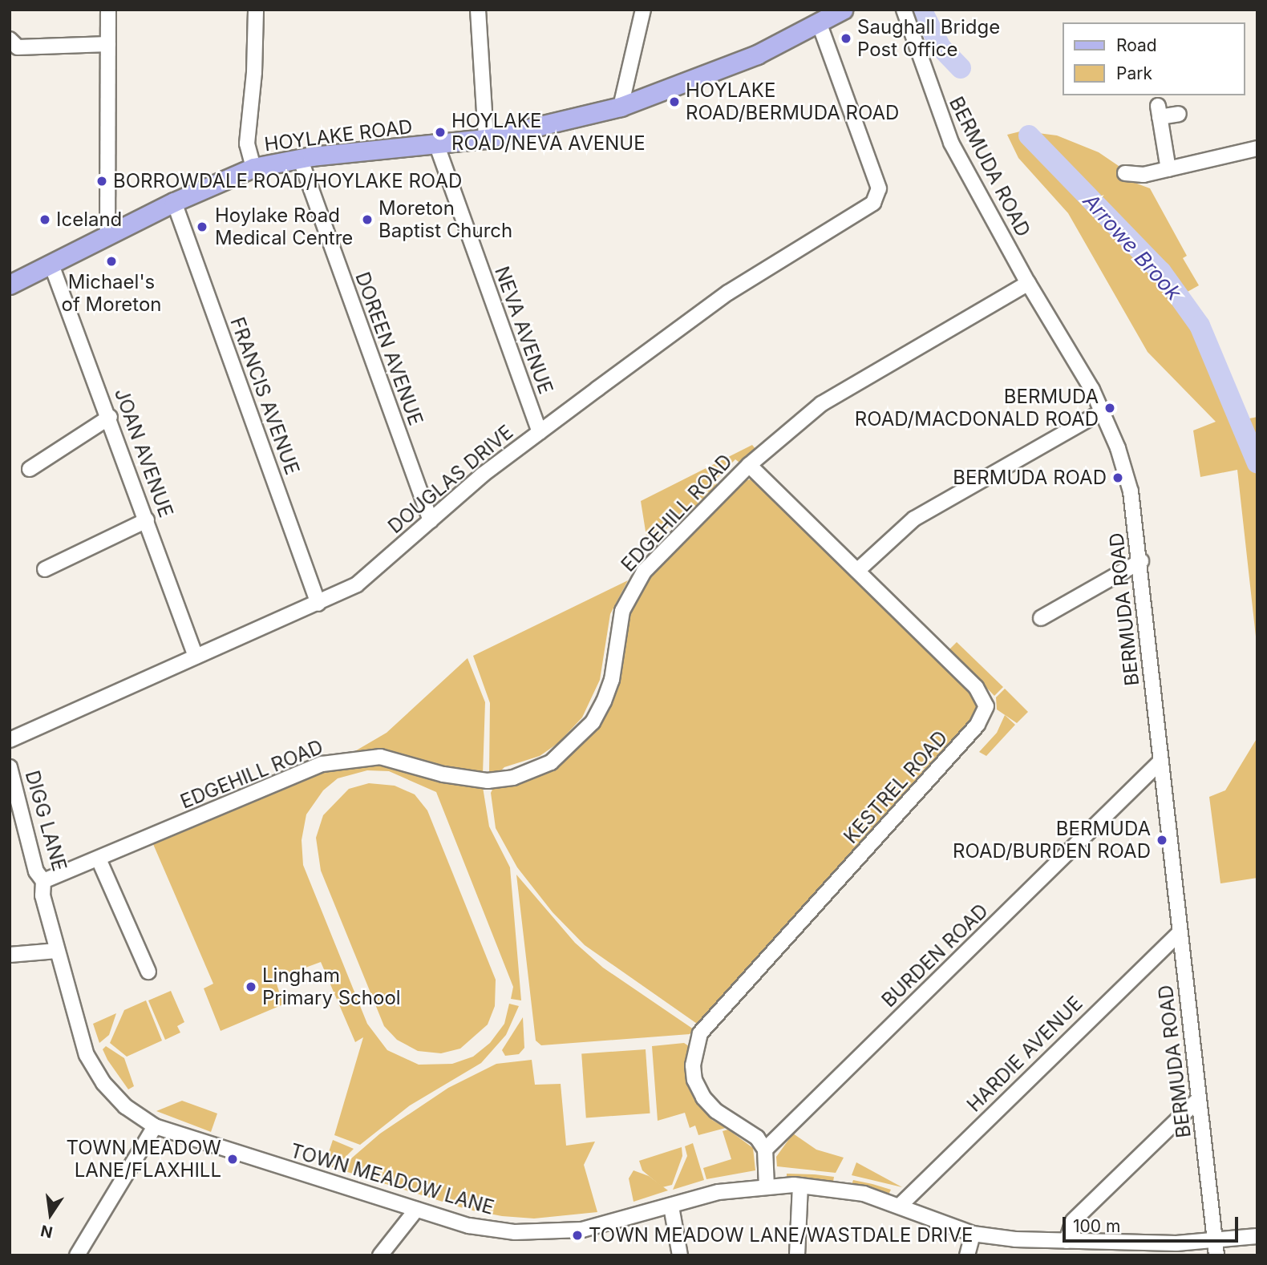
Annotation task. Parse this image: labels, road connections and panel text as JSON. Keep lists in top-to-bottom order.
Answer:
{
  "streets": {
    "main road": ["HOYLAKE ROAD"],
    "street": [
      "BERMUDA ROAD",
      "NEVA AVENUE",
      "DOREEN AVENUE",
      "FRANCIS AVENUE",
      "JOAN AVENUE",
      "DOUGLAS DRIVE",
      "EDGEHILL ROAD",
      "KESTREL ROAD",
      "DIGG LANE",
      "BURDEN ROAD",
      "HARDIE AVENUE",
      "TOWN MEADOW LANE"
    ]
  },
  "crossings": [
    ["HOYLAKE ROAD", "NEVA AVENUE"],
    ["HOYLAKE ROAD", "DOREEN AVENUE"],
    ["HOYLAKE ROAD", "FRANCIS AVENUE"],
    ["HOYLAKE ROAD", "JOAN AVENUE"],
    ["HOYLAKE ROAD", "DOUGLAS DRIVE"],
    ["BERMUDA ROAD", "EDGEHILL ROAD"],
    ["BERMUDA ROAD", "BURDEN ROAD"],
    ["BERMUDA ROAD", "HARDIE AVENUE"],
    ["BERMUDA ROAD", "TOWN MEADOW LANE"],
    ["NEVA AVENUE", "DOUGLAS DRIVE"],
    ["DOREEN AVENUE", "DOUGLAS DRIVE"],
    ["FRANCIS AVENUE", "DOUGLAS DRIVE"],
    ["JOAN AVENUE", "DOUGLAS DRIVE"],
    ["EDGEHILL ROAD", "KESTREL ROAD"],
    ["EDGEHILL ROAD", "DIGG LANE"],
    ["KESTREL ROAD", "BURDEN ROAD"],
    ["DIGG LANE", "TOWN MEADOW LANE"],
    ["HARDIE AVENUE", "TOWN MEADOW LANE"]
  ],
  "water": ["Arrowe Brook"],
  "places": [
    "Saughall Bridge Post Office",
    "HOYLAKE ROAD/BERMUDA ROAD",
    "HOYLAKE ROAD/NEVA AVENUE",
    "BORROWDALE ROAD/HOYLAKE ROAD",
    "Iceland",
    "Moreton Baptist Church",
    "Hoylake Road Medical Centre",
    "Michael's of Moreton",
    "BERMUDA ROAD/MACDONALD ROAD",
    "BERMUDA ROAD",
    "BERMUDA ROAD/BURDEN ROAD",
    "Lingham Primary School",
    "TOWN MEADOW LANE/FLAXHILL",
    "TOWN MEADOW LANE/WASTDALE DRIVE"
  ],
  "legend": ["Road", "Park"],
  "scale_bar": "100 m",
  "north": "bottom"
}
